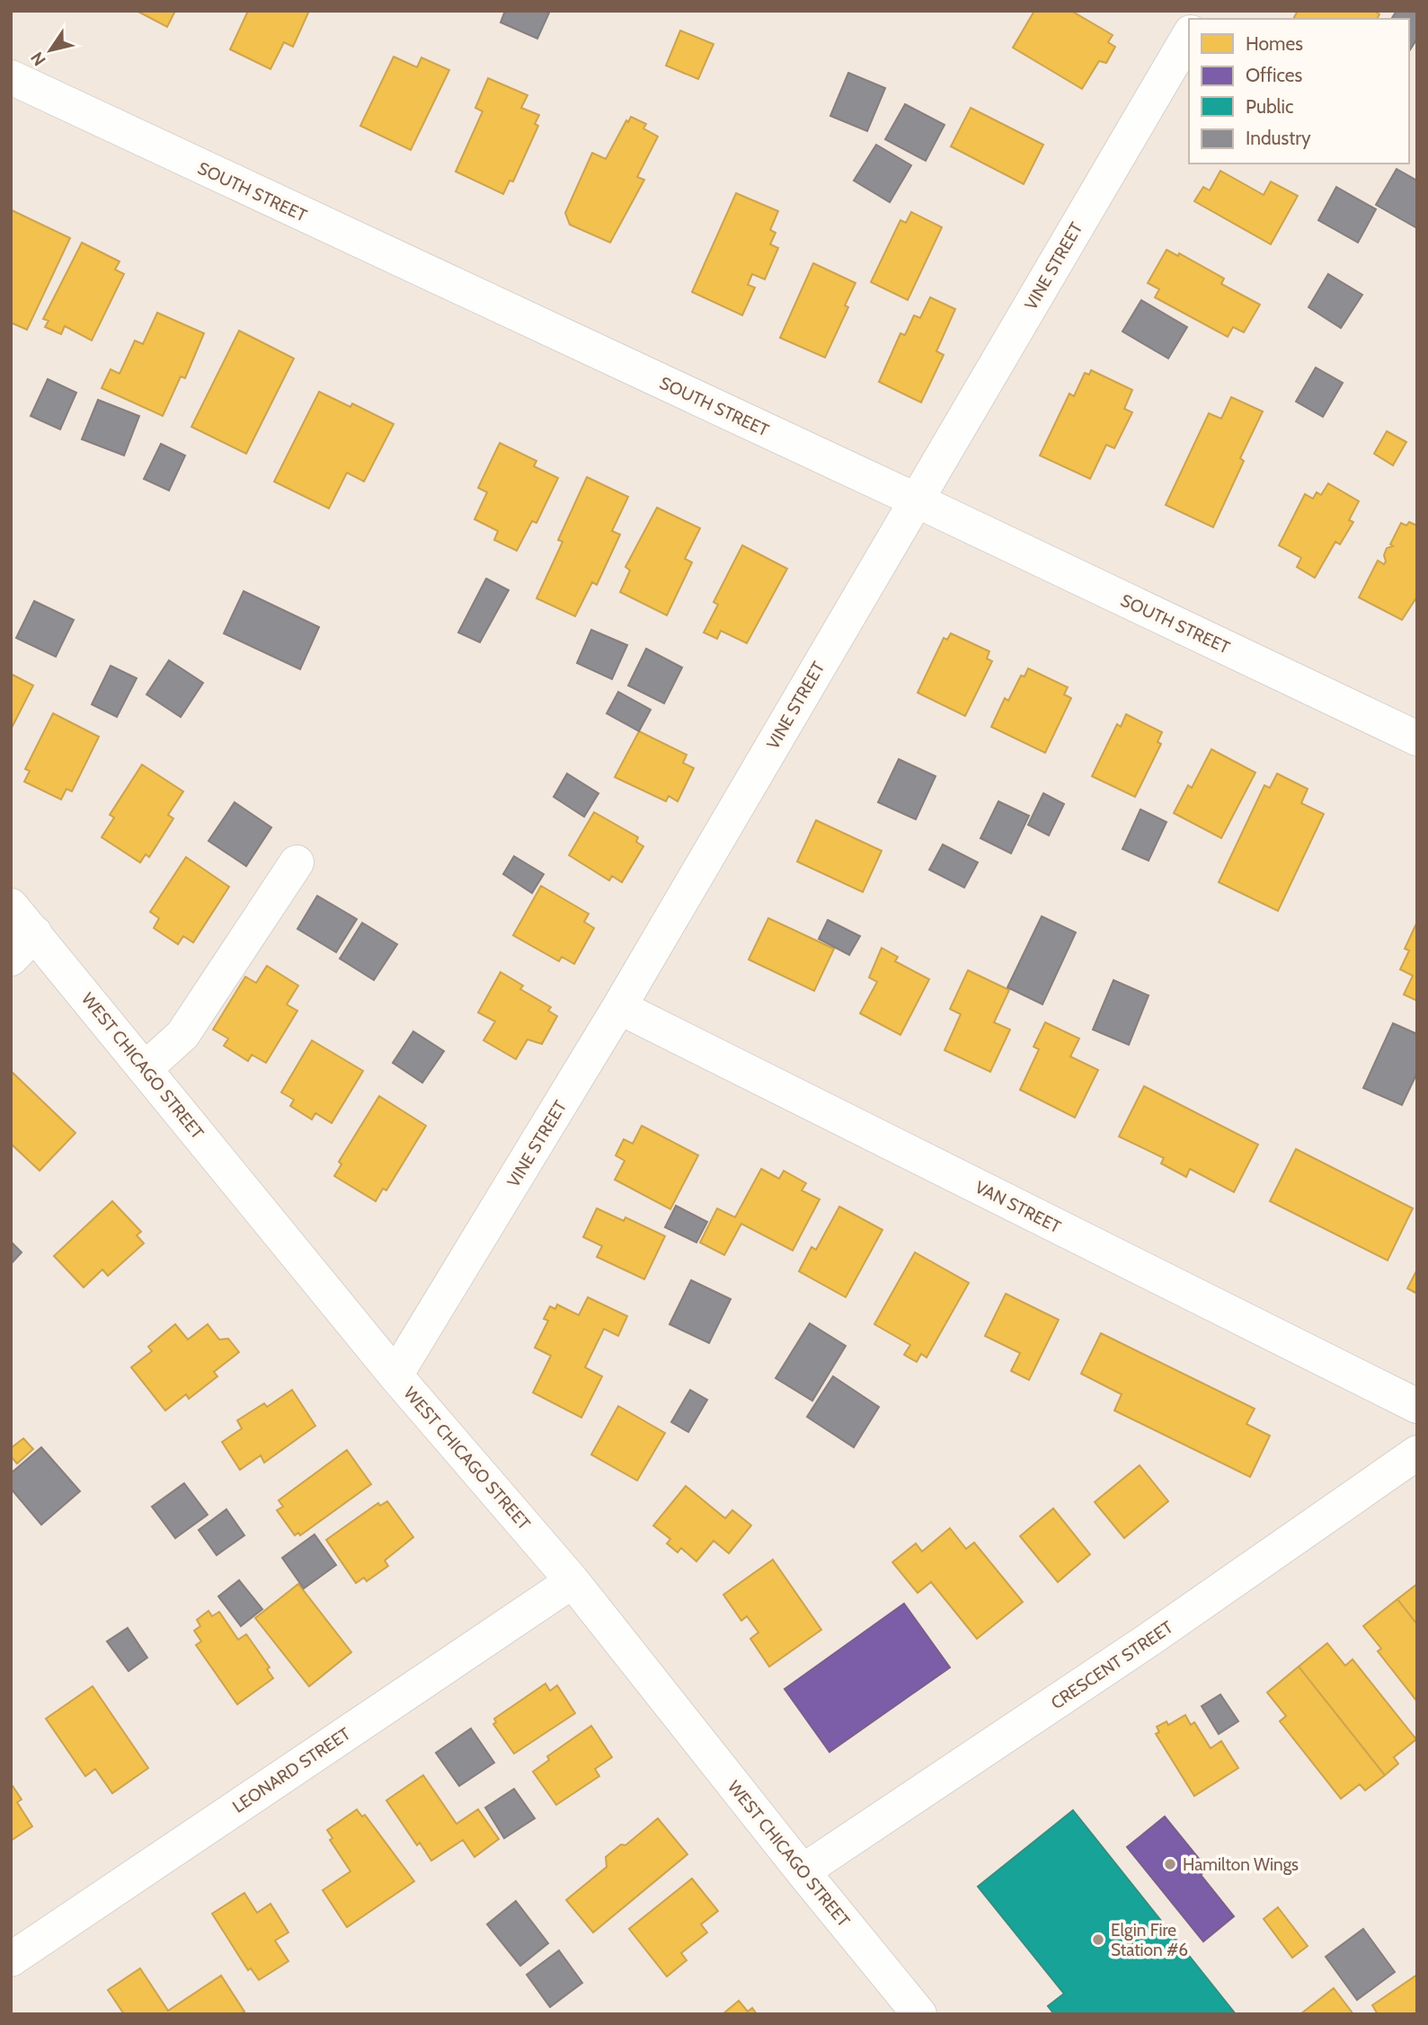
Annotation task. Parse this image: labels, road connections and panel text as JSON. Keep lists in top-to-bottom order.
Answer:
{
  "streets": {
    "street": [
      "SOUTH STREET",
      "VINE STREET",
      "WEST CHICAGO STREET",
      "VAN STREET",
      "CRESCENT STREET",
      "LEONARD STREET"
    ]
  },
  "crossings": [
    ["SOUTH STREET", "VINE STREET"],
    ["VINE STREET", "WEST CHICAGO STREET"],
    ["VINE STREET", "VAN STREET"],
    ["WEST CHICAGO STREET", "CRESCENT STREET"],
    ["WEST CHICAGO STREET", "LEONARD STREET"]
  ],
  "places": ["Hamilton Wings", "Elgin Fire Station #6"],
  "legend": [
    "Homes",
    "Offices",
    "Public",
    "Industry"
  ],
  "north": "bottom left"
}
